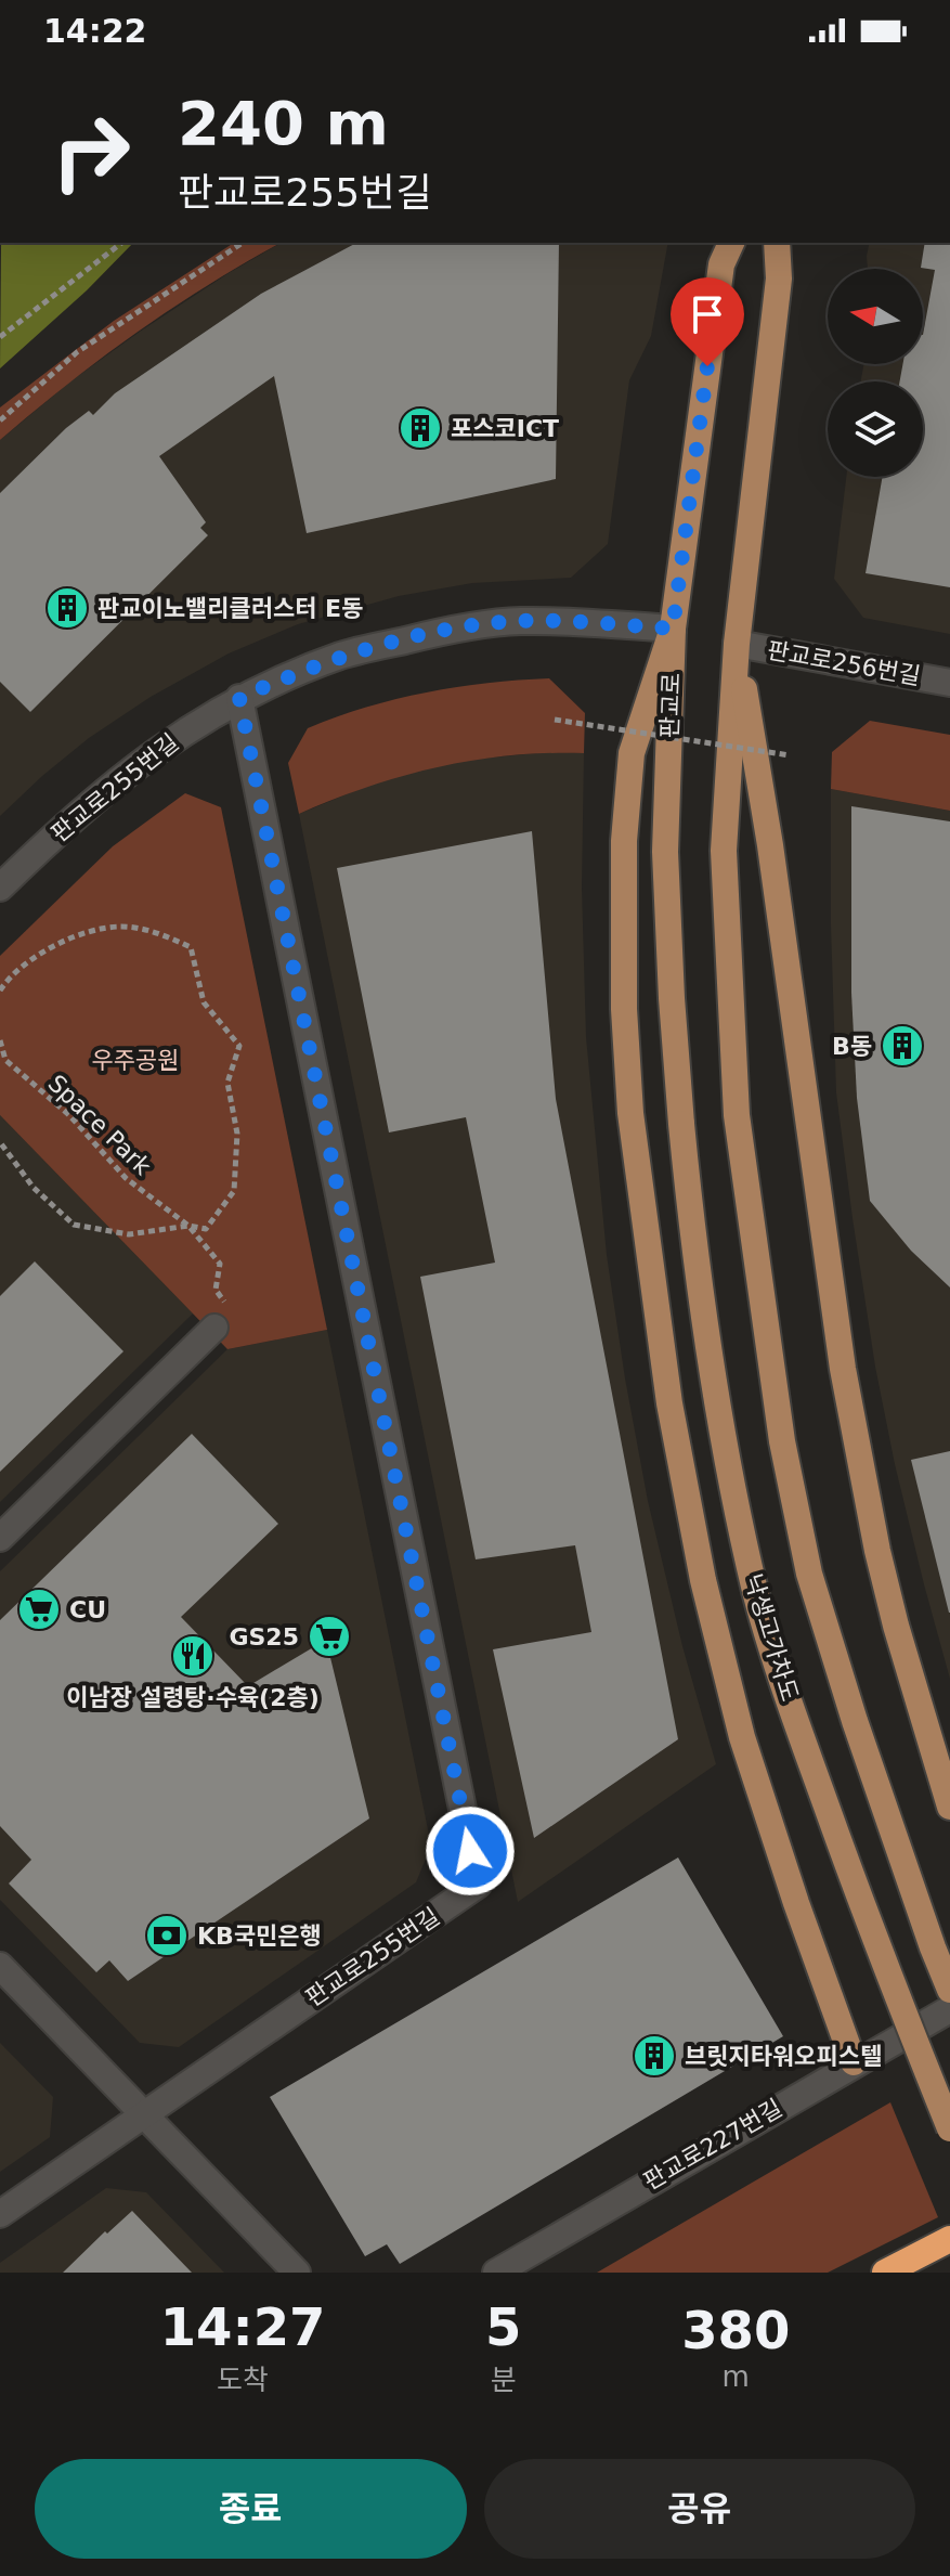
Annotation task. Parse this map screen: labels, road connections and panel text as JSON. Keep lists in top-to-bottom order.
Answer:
{
  "streets": {
    "main road": ["판교로", "낙생고가차도"],
    "street": ["판교로256번길", "판교로255번길", "판교로227번길"],
    "path": ["Space Park"]
  },
  "crossings": [
    ["판교로", "판교로255번길"],
    ["판교로", "낙생고가차도"]
  ],
  "parks": ["우주공원"],
  "places": {
    "building": [
      "포스코ICT",
      "판교이노밸리클러스터 E동",
      "B동",
      "브릿지타워오피스텔"
    ],
    "supermarket": ["CU", "GS25"],
    "restaurant": ["이남장 설령탕·수육(2층)"],
    "bank": ["KB국민은행"]
  },
  "north": "left",
  "page": {
    "status": "14:22",
    "turn": ["240 m", "판교로255번길"],
    "eta": [
      "14:27",
      "도착",
      "5",
      "분",
      "380",
      "m"
    ],
    "buttons": ["종료", "공유"]
  }
}
